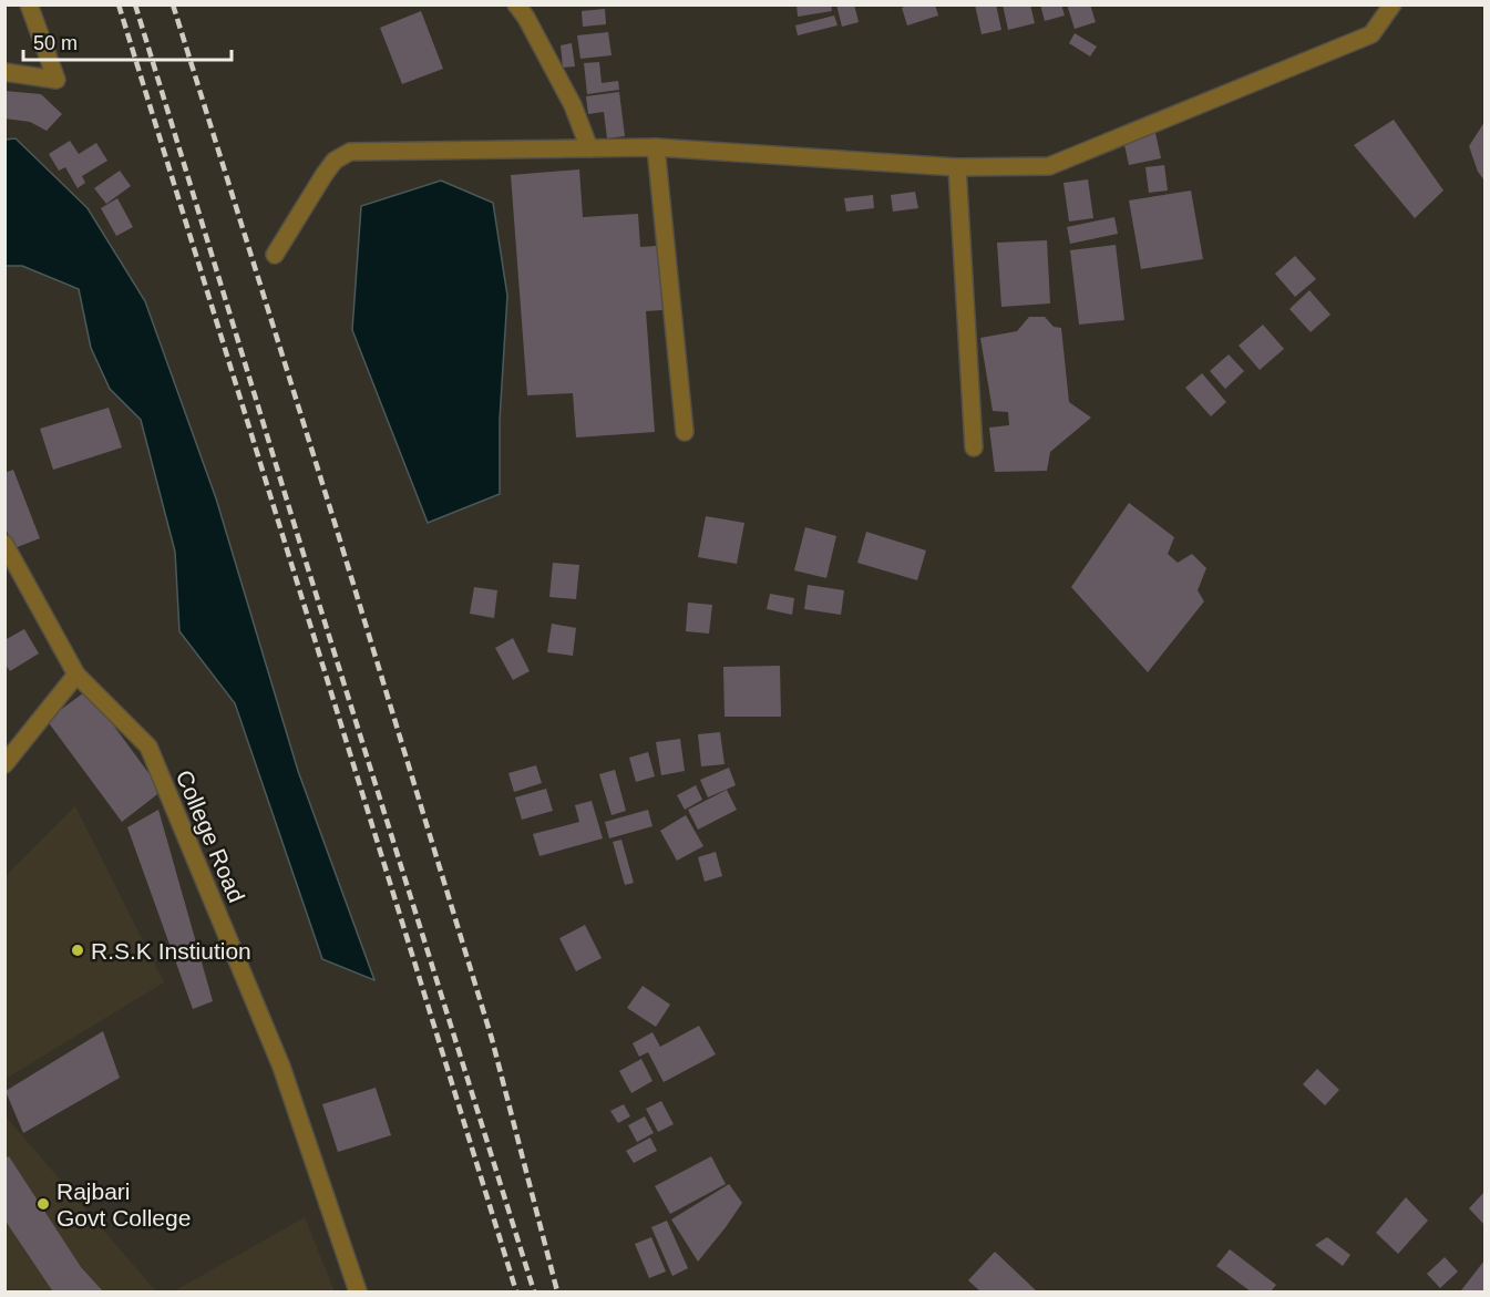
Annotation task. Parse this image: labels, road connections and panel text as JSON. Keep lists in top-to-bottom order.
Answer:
{
  "streets": {
    "street": ["College Road"]
  },
  "places": ["R.S.K Instiution", "Rajbari Govt College"],
  "scale_bar": "50 m"
}
